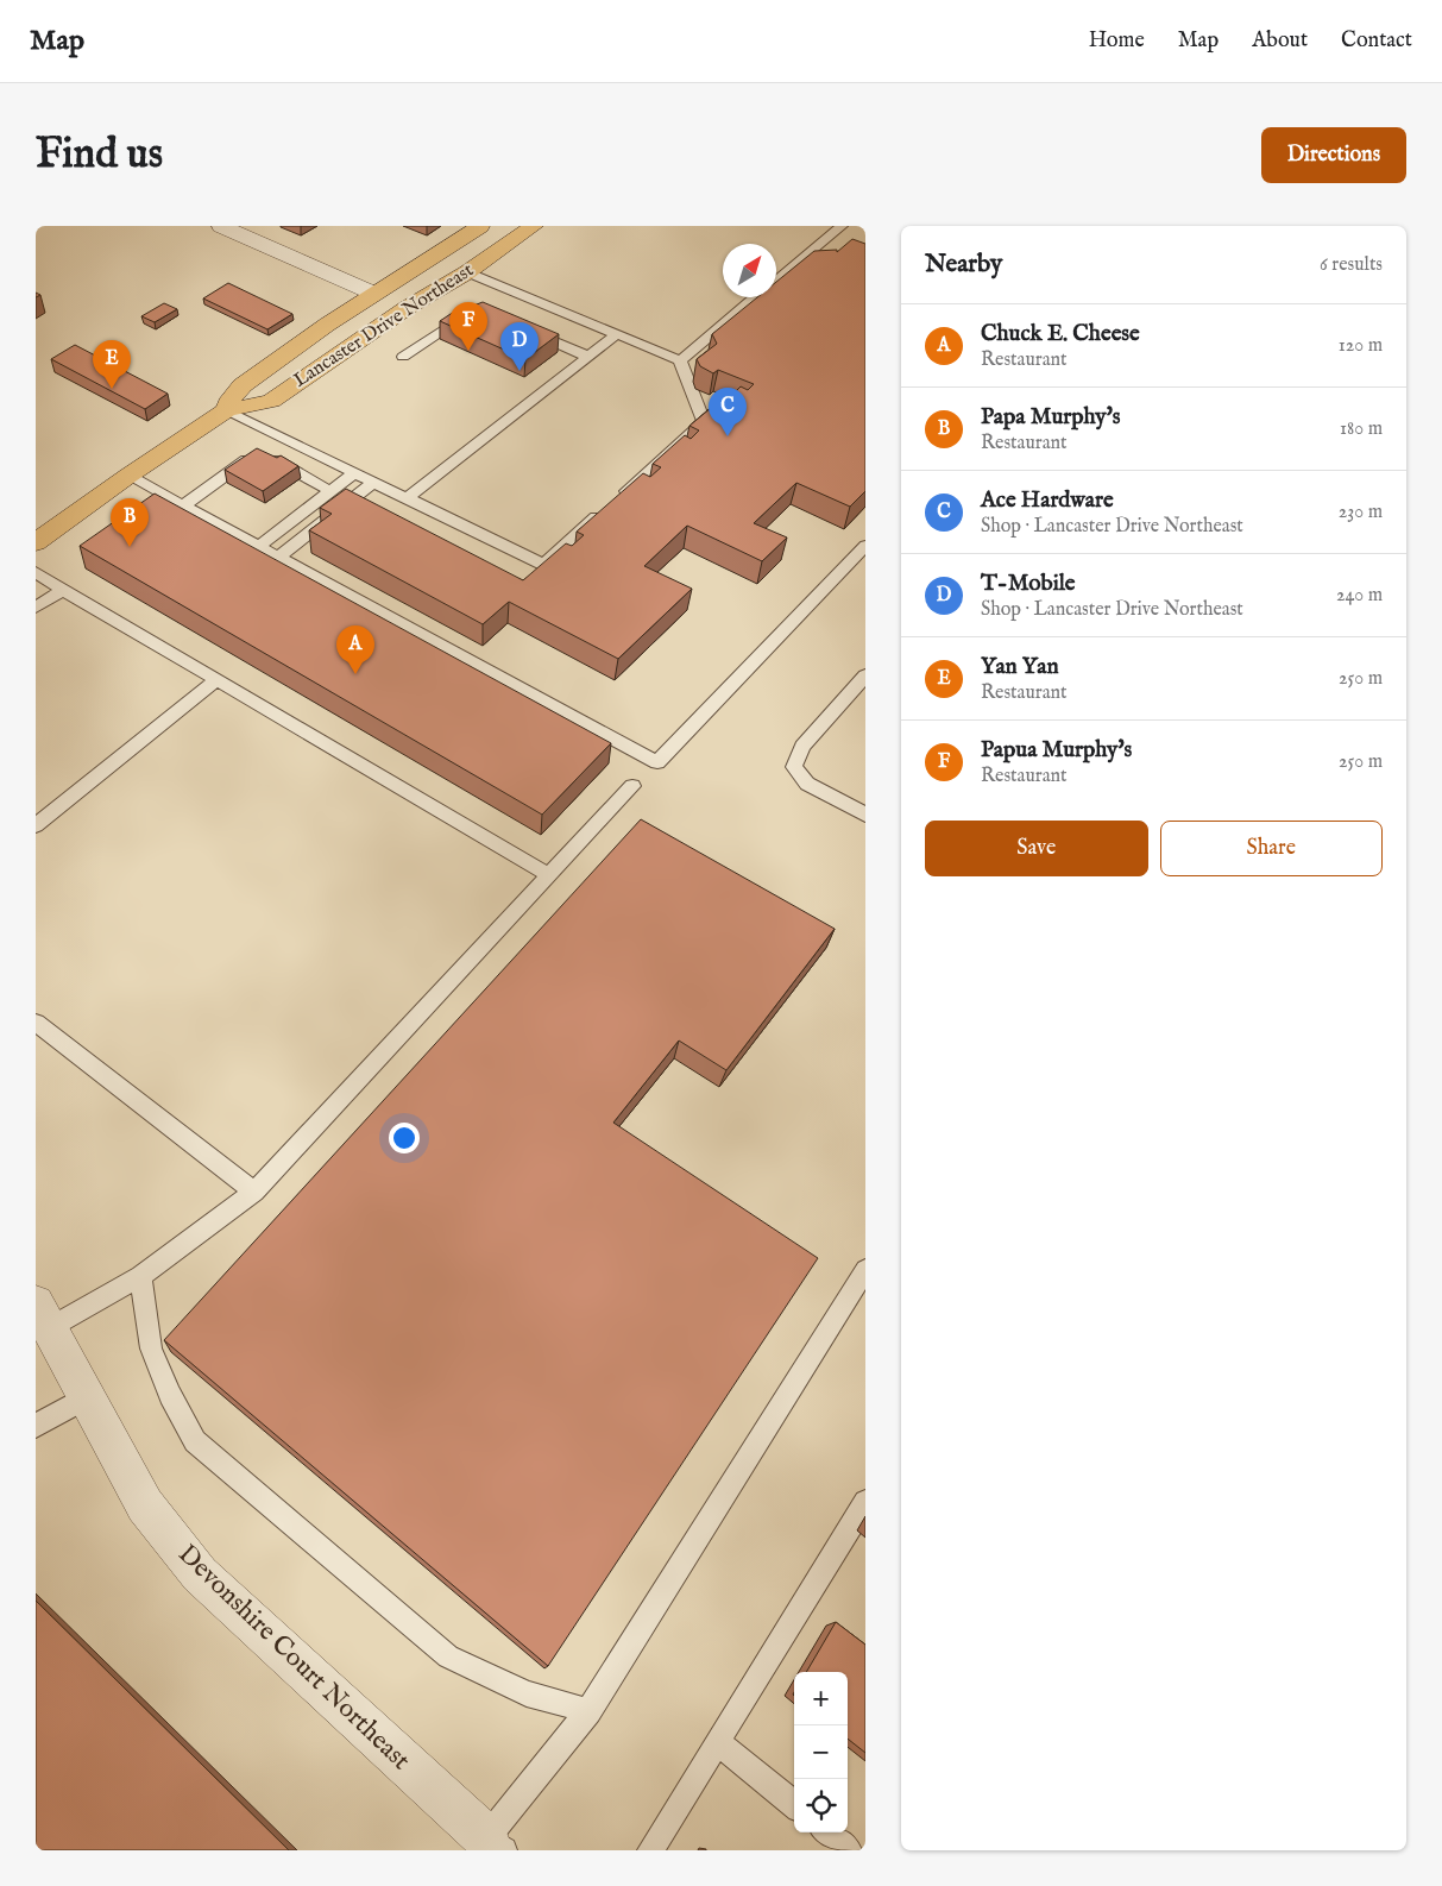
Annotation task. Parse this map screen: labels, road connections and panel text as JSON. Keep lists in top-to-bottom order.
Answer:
{
  "streets": {
    "main road": ["Lancaster Drive Northeast"],
    "street": ["Devonshire Court Northeast"]
  },
  "north": "top right",
  "page": {
    "header": "Map",
    "nav": [
      "Home",
      "Map",
      "About",
      "Contact"
    ],
    "buttons": [
      "Directions",
      ["Save", "Share"]
    ],
    "title": "Find us",
    "heading": ["Nearby", "6 results"],
    "pins": [
      "F",
      "D",
      "E",
      "C",
      "B",
      "A"
    ],
    "list": [
      {
        "mark": "A",
        "name": "Chuck E. Cheese",
        "note": "Restaurant",
        "value": "120 m"
      },
      {
        "mark": "B",
        "name": "Papa Murphy's",
        "note": "Restaurant",
        "value": "180 m"
      },
      {
        "mark": "C",
        "name": "Ace Hardware",
        "note": "Shop · Lancaster Drive Northeast",
        "value": "230 m"
      },
      {
        "mark": "D",
        "name": "T-Mobile",
        "note": "Shop · Lancaster Drive Northeast",
        "value": "240 m"
      },
      {
        "mark": "E",
        "name": "Yan Yan",
        "note": "Restaurant",
        "value": "250 m"
      },
      {
        "mark": "F",
        "name": "Papua Murphy's",
        "note": "Restaurant",
        "value": "250 m"
      }
    ],
    "map_buttons": ["+", "−"]
  }
}
